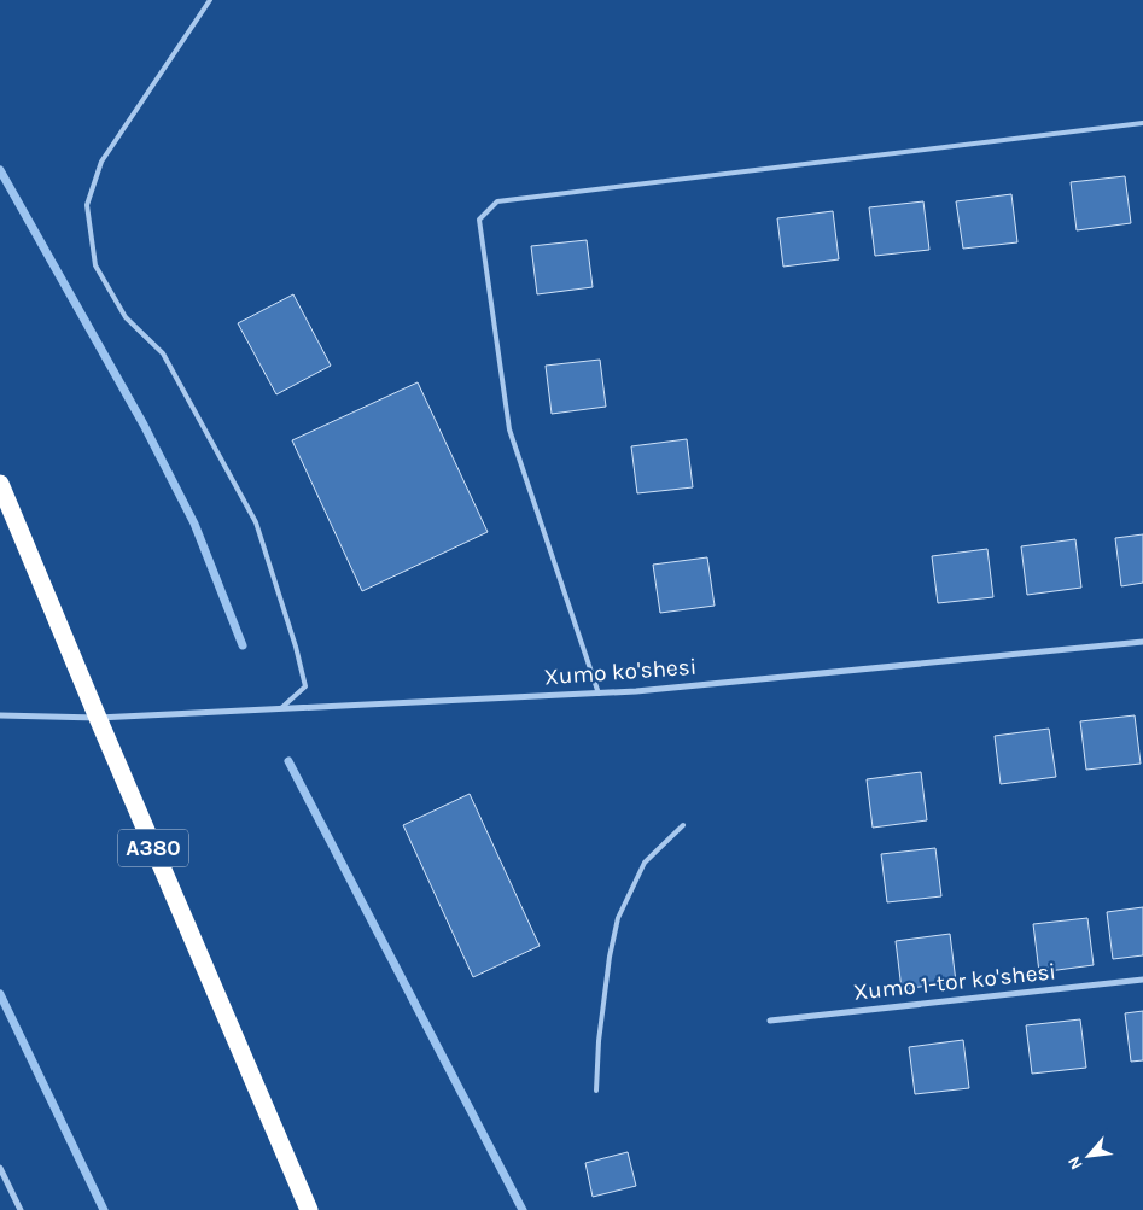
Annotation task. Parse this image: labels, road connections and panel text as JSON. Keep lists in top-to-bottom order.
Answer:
{
  "streets": {
    "highway": ["A380"],
    "street": ["Xumo ko'shesi", "Xumo 1-tor ko'shesi"]
  },
  "crossings": [
    ["Xumo ko'shesi", "A380"]
  ],
  "north": "bottom left"
}
